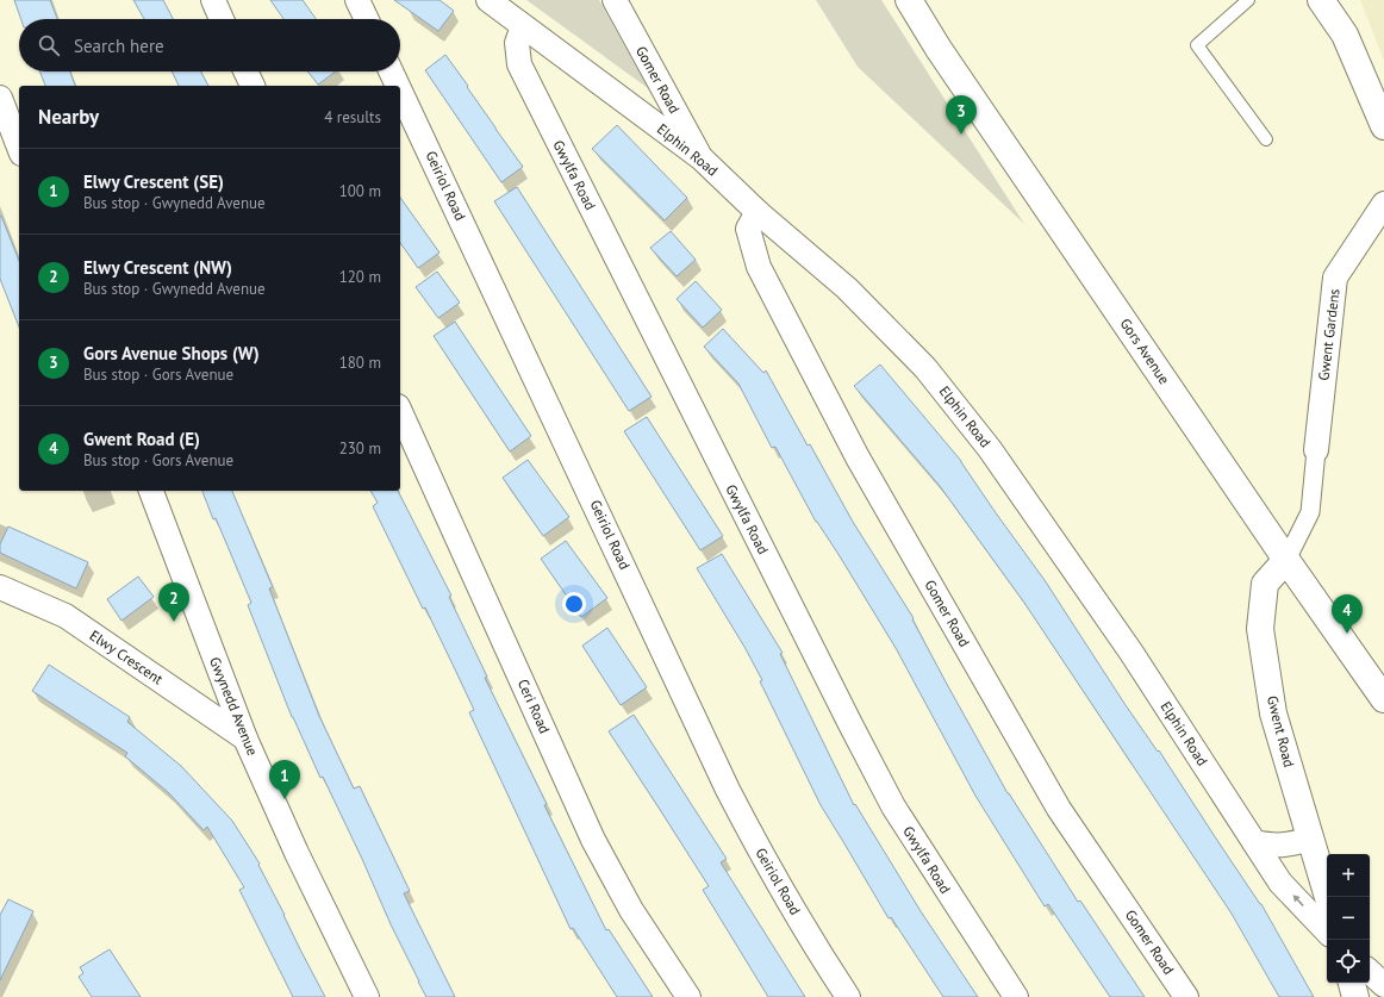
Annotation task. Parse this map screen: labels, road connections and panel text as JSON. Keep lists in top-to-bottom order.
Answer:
{
  "streets": {
    "street": [
      "Gomer Road",
      "Elphin Road",
      "Gwylfa Road",
      "Geiriol Road",
      "Gwent Gardens",
      "Gors Avenue",
      "Elwy Crescent",
      "Gwynedd Avenue",
      "Ceri Road",
      "Gwent Road"
    ]
  },
  "crossings": [
    ["Gomer Road", "Elphin Road"],
    ["Elphin Road", "Gwylfa Road"],
    ["Gors Avenue", "Gwent Road"],
    ["Elwy Crescent", "Gwynedd Avenue"]
  ],
  "page": {
    "search": "Search here",
    "heading": ["Nearby", "4 results"],
    "pins": [
      "3",
      "2",
      "4",
      "1"
    ],
    "list": [
      {
        "mark": "1",
        "name": "Elwy Crescent (SE)",
        "note": "Bus stop · Gwynedd Avenue",
        "value": "100 m"
      },
      {
        "mark": "2",
        "name": "Elwy Crescent (NW)",
        "note": "Bus stop · Gwynedd Avenue",
        "value": "120 m"
      },
      {
        "mark": "3",
        "name": "Gors Avenue Shops (W)",
        "note": "Bus stop · Gors Avenue",
        "value": "180 m"
      },
      {
        "mark": "4",
        "name": "Gwent Road (E)",
        "note": "Bus stop · Gors Avenue",
        "value": "230 m"
      }
    ],
    "map_buttons": ["+", "−"]
  }
}
